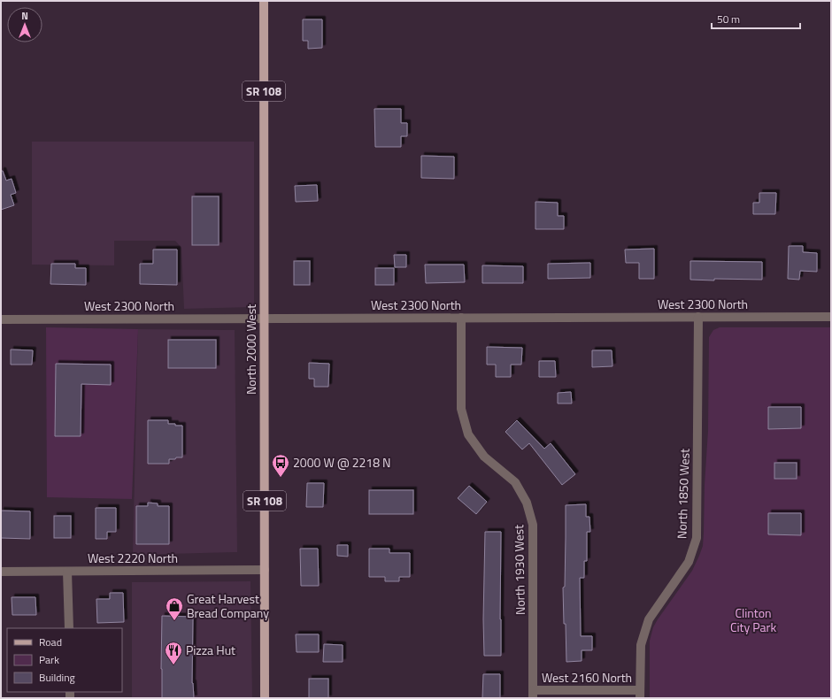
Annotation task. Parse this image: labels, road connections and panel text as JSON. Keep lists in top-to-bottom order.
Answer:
{
  "streets": {
    "main road": ["SR 108", "North 2000 West"],
    "street": [
      "West 2300 North",
      "North 1850 West",
      "West 2220 North",
      "North 1930 West",
      "West 2160 North"
    ]
  },
  "crossings": [
    ["West 2300 North", "North 2000 West"],
    ["West 2300 North", "North 1850 West"],
    ["West 2300 North", "North 1930 West"],
    ["North 2000 West", "West 2220 North"],
    ["North 1850 West", "West 2160 North"],
    ["North 1930 West", "West 2160 North"]
  ],
  "parks": ["Clinton City Park"],
  "places": {
    "bus stop": ["2000 W @ 2218 N"],
    "shop": ["Great Harvest Bread Company"],
    "restaurant": ["Pizza Hut"]
  },
  "legend": ["Road", "Park", "Building"],
  "scale_bar": "50 m",
  "north": "top"
}
